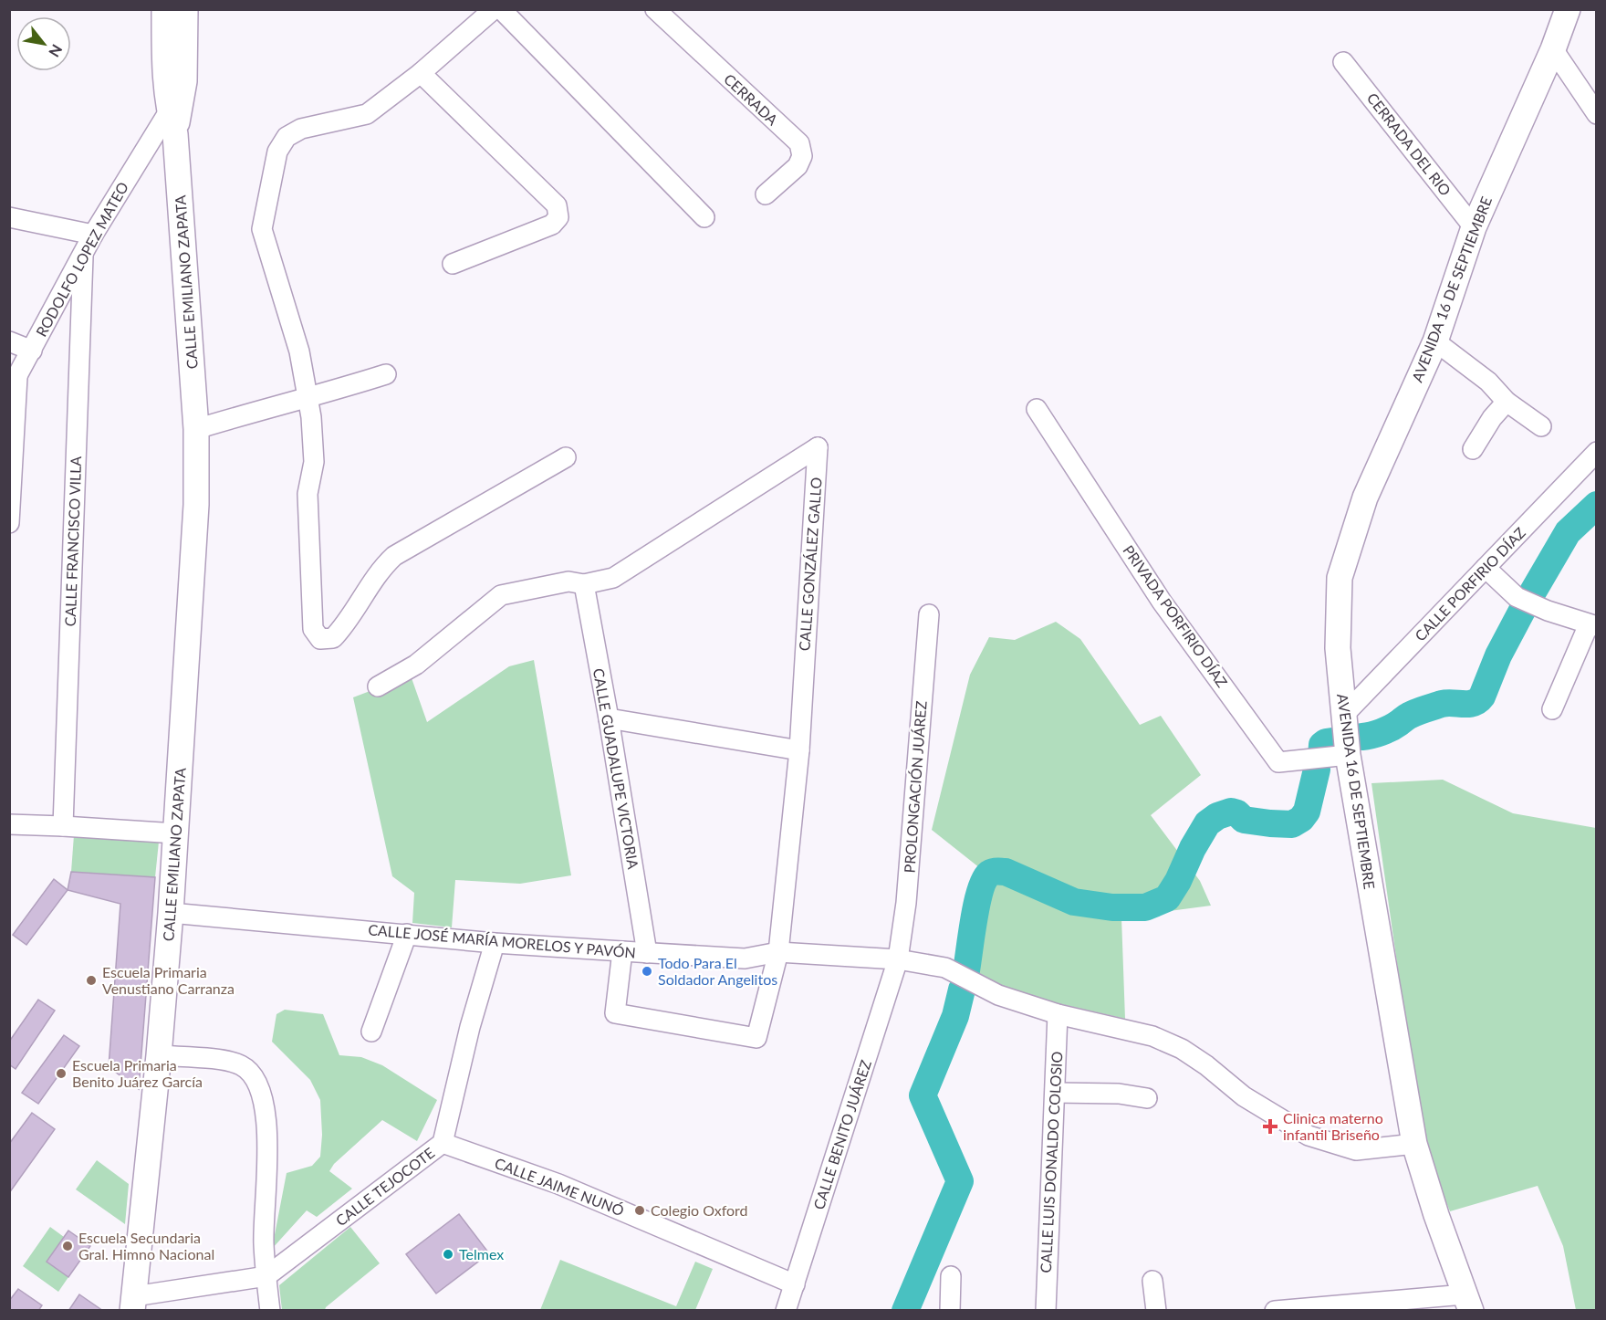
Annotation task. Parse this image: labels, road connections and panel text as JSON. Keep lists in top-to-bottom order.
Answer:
{
  "streets": {
    "main road": ["CALLE EMILIANO ZAPATA", "AVENIDA 16 DE SEPTIEMBRE"],
    "street": [
      "CERRADA",
      "CERRADA DEL RIO",
      "RODOLFO LOPEZ MATEO",
      "CALLE FRANCISCO VILLA",
      "CALLE GONZÁLEZ GALLO",
      "CALLE PORFIRIO DÍAZ",
      "PRIVADA PORFIRIO DÍAZ",
      "CALLE GUADALUPE VICTORIA",
      "PROLONGACIÓN JUÁREZ",
      "CALLE JOSÉ MARÍA MORELOS Y PAVÓN",
      "CALLE BENITO JUÁREZ",
      "CALLE LUIS DONALDO COLOSIO",
      "CALLE TEJOCOTE",
      "CALLE JAIME NUNÓ"
    ]
  },
  "crossings": [
    ["CERRADA DEL RIO", "AVENIDA 16 DE SEPTIEMBRE"],
    ["RODOLFO LOPEZ MATEO", "CALLE EMILIANO ZAPATA"],
    ["RODOLFO LOPEZ MATEO", "CALLE FRANCISCO VILLA"],
    ["CALLE EMILIANO ZAPATA", "CALLE JOSÉ MARÍA MORELOS Y PAVÓN"],
    ["AVENIDA 16 DE SEPTIEMBRE", "CALLE PORFIRIO DÍAZ"],
    ["AVENIDA 16 DE SEPTIEMBRE", "PRIVADA PORFIRIO DÍAZ"],
    ["CALLE GONZÁLEZ GALLO", "CALLE GUADALUPE VICTORIA"],
    ["CALLE GONZÁLEZ GALLO", "CALLE JOSÉ MARÍA MORELOS Y PAVÓN"],
    ["CALLE GUADALUPE VICTORIA", "CALLE JOSÉ MARÍA MORELOS Y PAVÓN"],
    ["PROLONGACIÓN JUÁREZ", "CALLE JOSÉ MARÍA MORELOS Y PAVÓN"],
    ["PROLONGACIÓN JUÁREZ", "CALLE BENITO JUÁREZ"],
    ["CALLE JOSÉ MARÍA MORELOS Y PAVÓN", "CALLE BENITO JUÁREZ"],
    ["CALLE JOSÉ MARÍA MORELOS Y PAVÓN", "CALLE TEJOCOTE"],
    ["CALLE BENITO JUÁREZ", "CALLE JAIME NUNÓ"],
    ["CALLE TEJOCOTE", "CALLE JAIME NUNÓ"]
  ],
  "places": {
    "other": [
      "Todo Para El Soldador Angelitos",
      "Escuela Primaria Venustiano Carranza",
      "Escuela Primaria Benito Juárez García",
      "Colegio Oxford",
      "Escuela Secundaria Gral. Himno Nacional",
      "Telmex"
    ],
    "health": ["Clinica materno infantil Briseño"]
  },
  "north": "bottom right"
}
